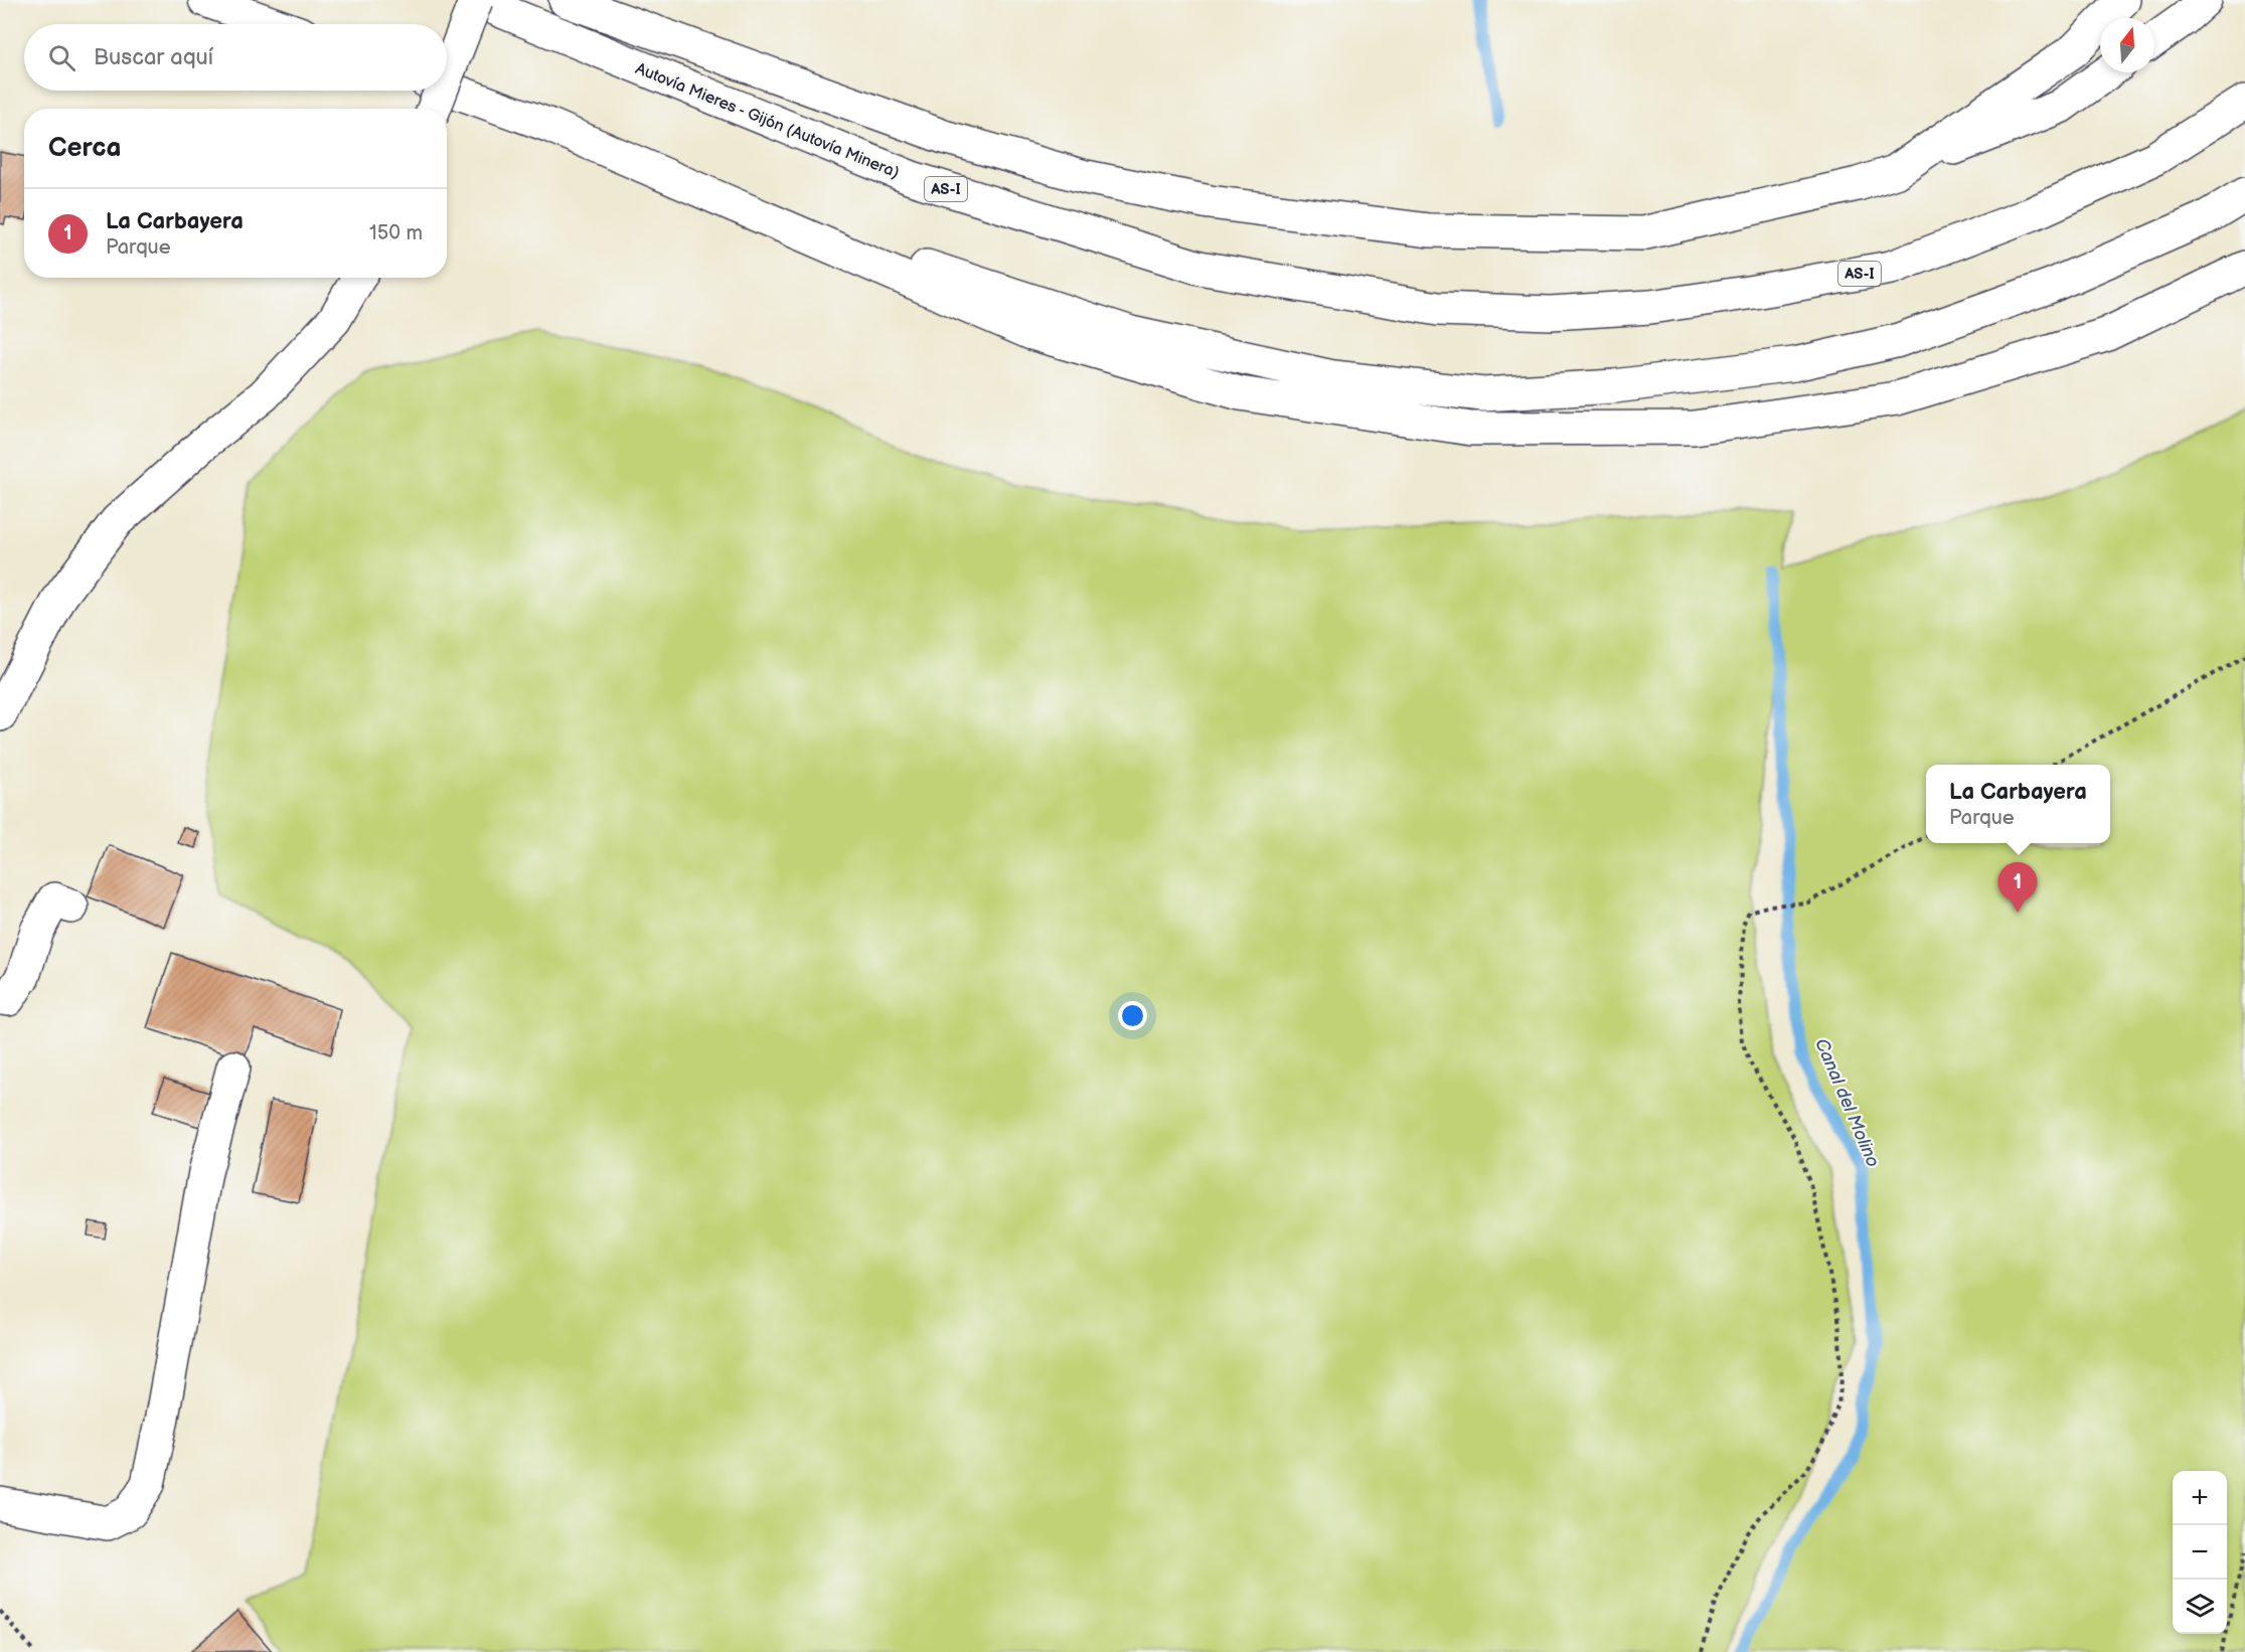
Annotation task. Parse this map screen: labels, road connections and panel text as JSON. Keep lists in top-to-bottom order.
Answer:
{
  "streets": {
    "main road": ["Autovía Mieres - Gijón (Autovía Minera)", "AS-I"]
  },
  "water": ["Canal del Molino"],
  "north": "top",
  "page": {
    "search": "Buscar aquí",
    "heading": "Cerca",
    "list": [
      {
        "mark": "1",
        "name": "La Carbayera",
        "note": "Parque",
        "value": "150 m"
      }
    ],
    "popup": ["La Carbayera", "Parque"],
    "pins": "1",
    "map_buttons": ["+", "−"]
  }
}
